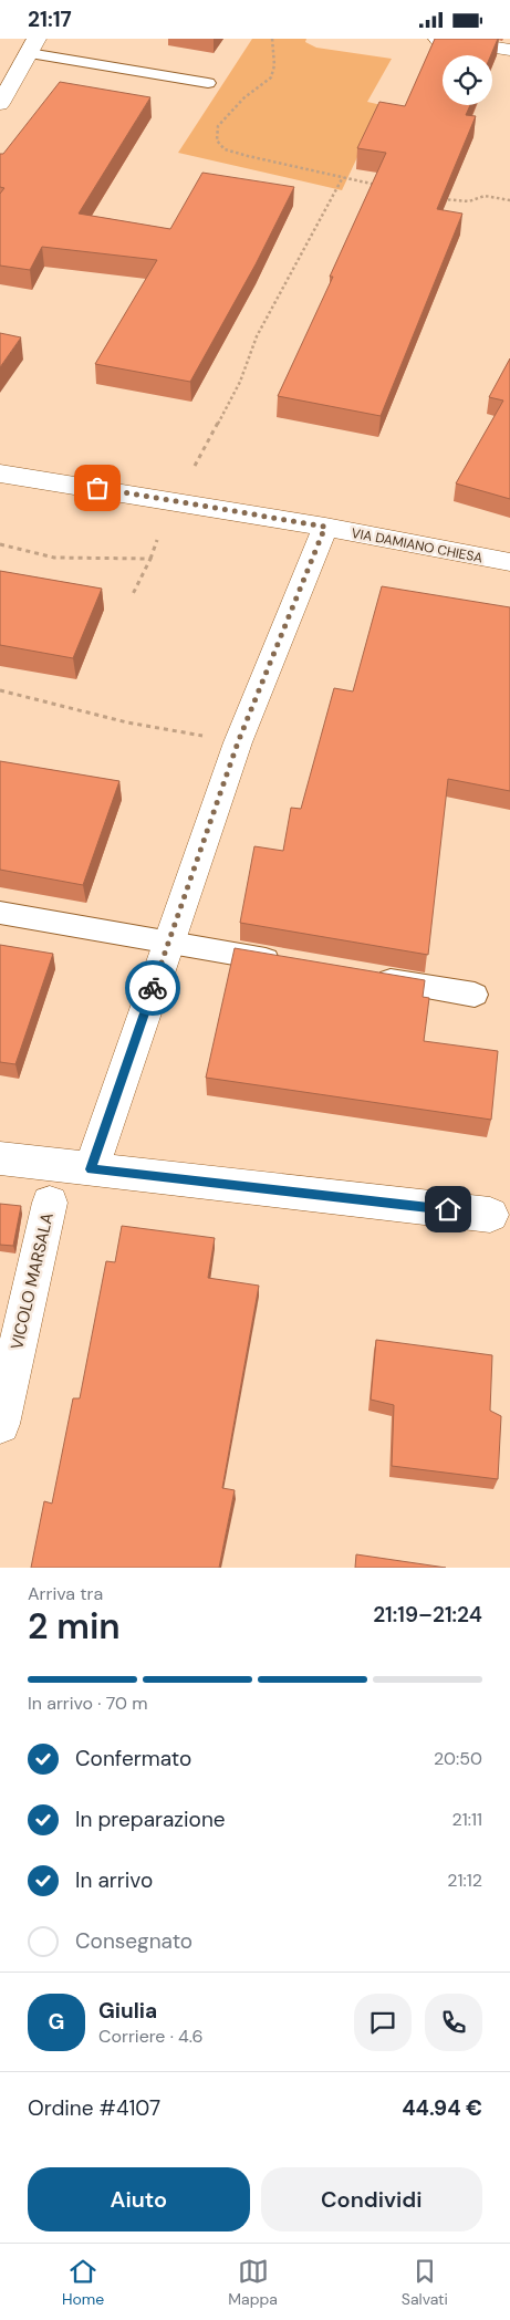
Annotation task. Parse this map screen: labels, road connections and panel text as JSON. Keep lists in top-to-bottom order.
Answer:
{
  "streets": {
    "street": ["VIA DAMIANO CHIESA", "VICOLO MARSALA"]
  },
  "page": {
    "status": "21:17",
    "heading": ["2 min", "Arriva tra", "21:19–21:24"],
    "panel": [
      "Giulia",
      "Corriere · 4.6",
      "Ordine #4107",
      "44.94 €"
    ],
    "bar": "In arrivo · 70 m",
    "list": [
      ["Confermato", "20:50"],
      ["In preparazione", "21:11"],
      ["In arrivo", "21:12"],
      "Consegnato"
    ],
    "round": "G",
    "buttons": ["Aiuto", "Condividi"],
    "tabs": ["Home", "Mappa", "Salvati"]
  }
}
